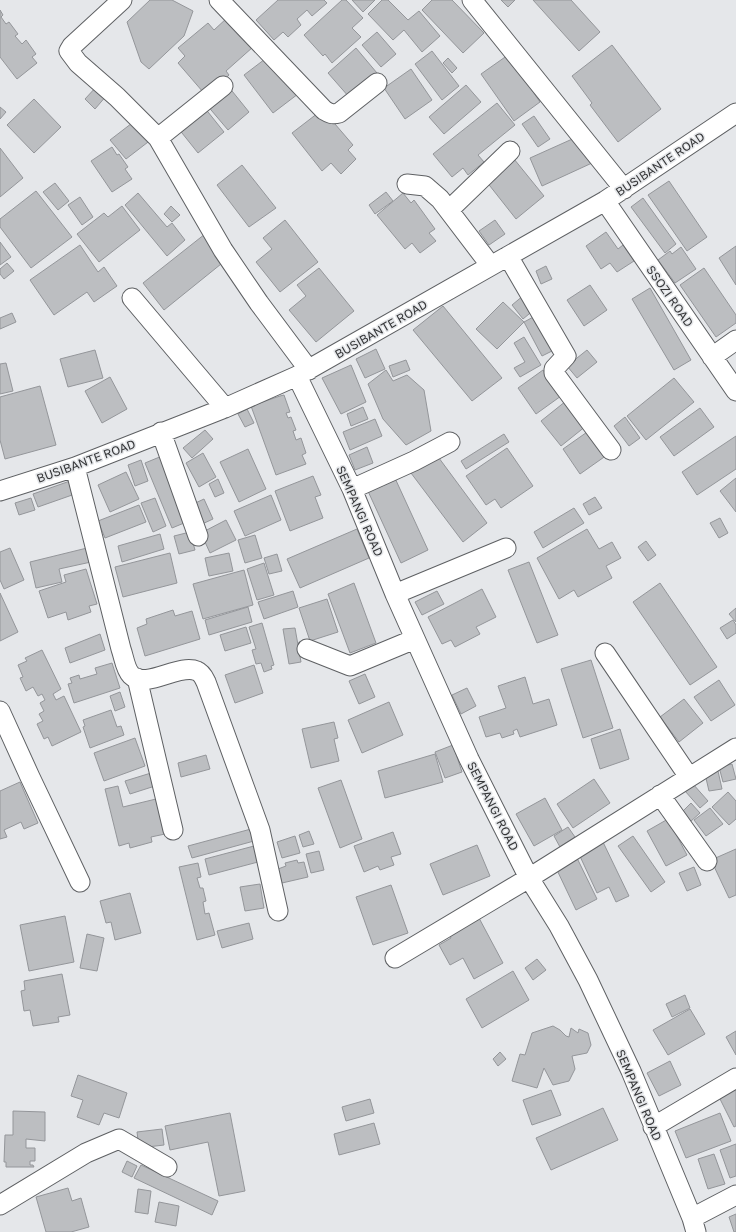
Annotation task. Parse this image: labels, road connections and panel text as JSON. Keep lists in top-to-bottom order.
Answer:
{
  "streets": {
    "street": ["BUSIBANTE ROAD", "SSOZI ROAD", "SEMPANGI ROAD"]
  },
  "crossings": [
    ["BUSIBANTE ROAD", "SSOZI ROAD"],
    ["BUSIBANTE ROAD", "SEMPANGI ROAD"]
  ]
}
